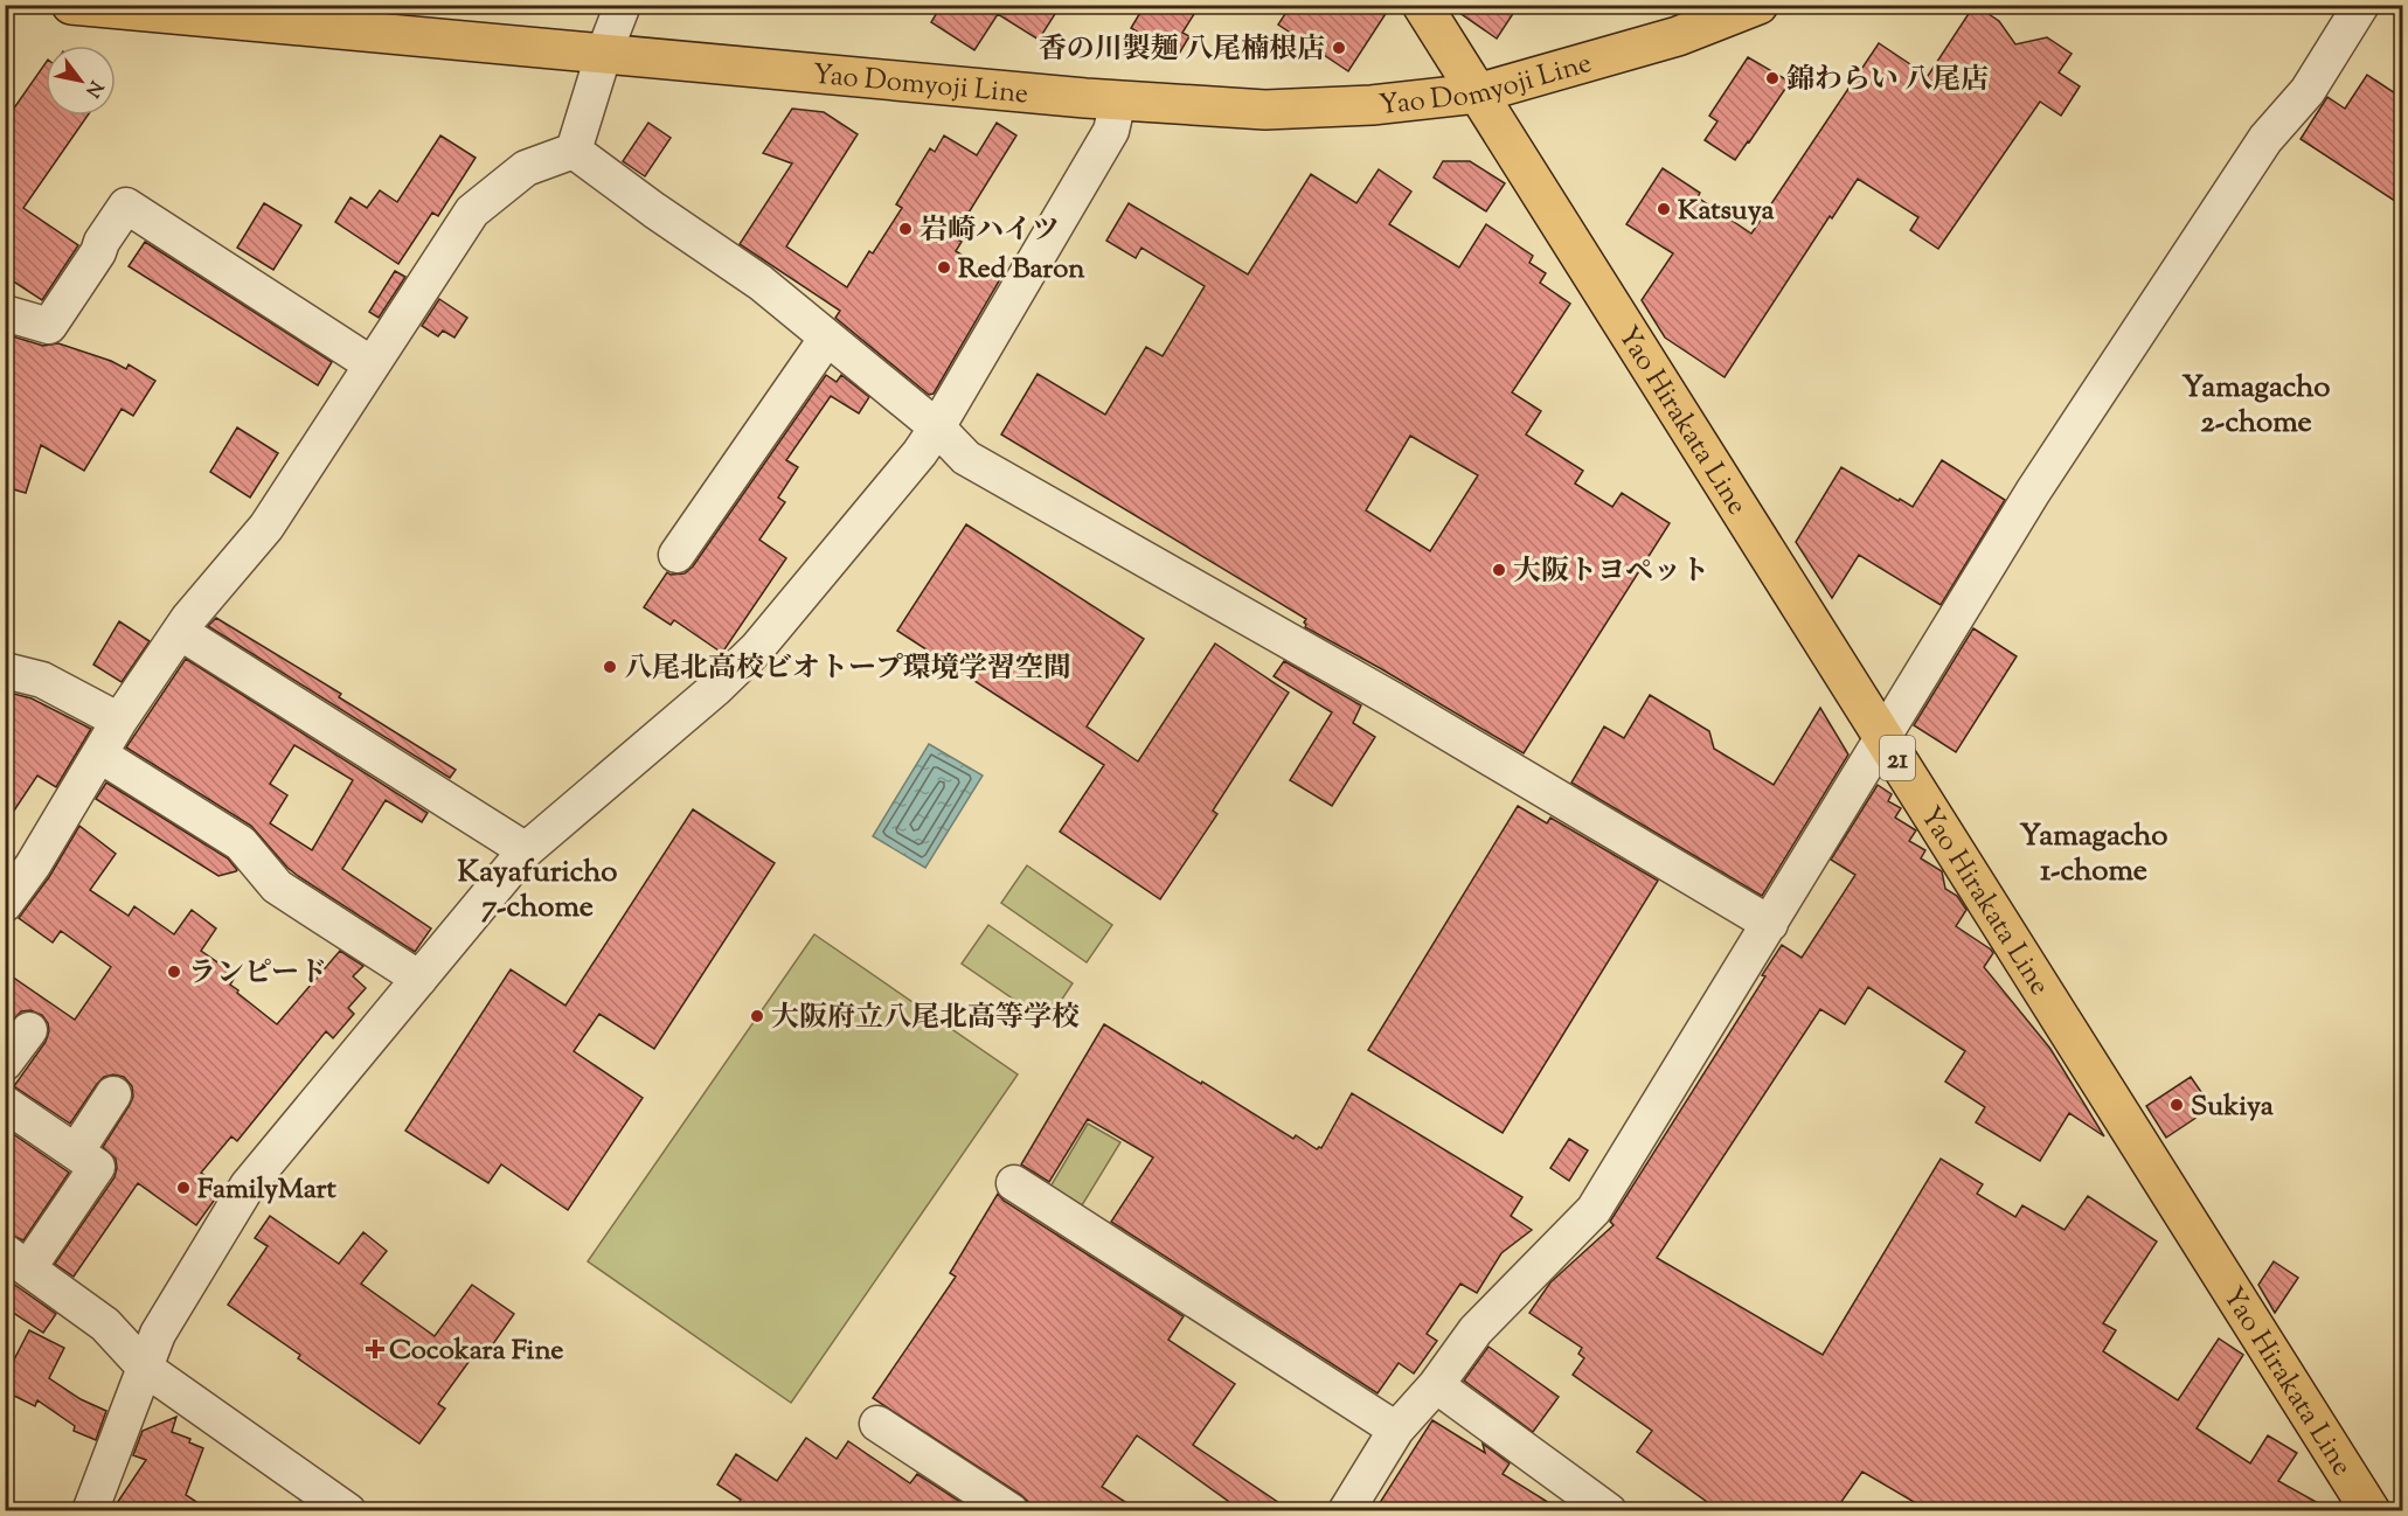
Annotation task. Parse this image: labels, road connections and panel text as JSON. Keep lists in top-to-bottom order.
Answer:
{
  "streets": {
    "main road": ["Yao Domyoji Line", "Yao Hirakata Line", "21"]
  },
  "crossings": [
    ["Yao Domyoji Line", "Yao Hirakata Line"]
  ],
  "districts": ["Yamagacho 2-chome", "Yamagacho 1-chome", "Kayafuricho 7-chome"],
  "places": {
    "other": [
      "香の川製麺 八尾楠根店",
      "錦わらい 八尾店",
      "Katsuya",
      "岩崎ハイツ",
      "Red Baron",
      "大阪トヨペット",
      "八尾北高校ビオトープ環境学習空間",
      "ランピード",
      "大阪府立八尾北高等学校",
      "Sukiya",
      "FamilyMart"
    ],
    "health": ["Cocokara Fine"]
  },
  "north": "bottom right"
}
